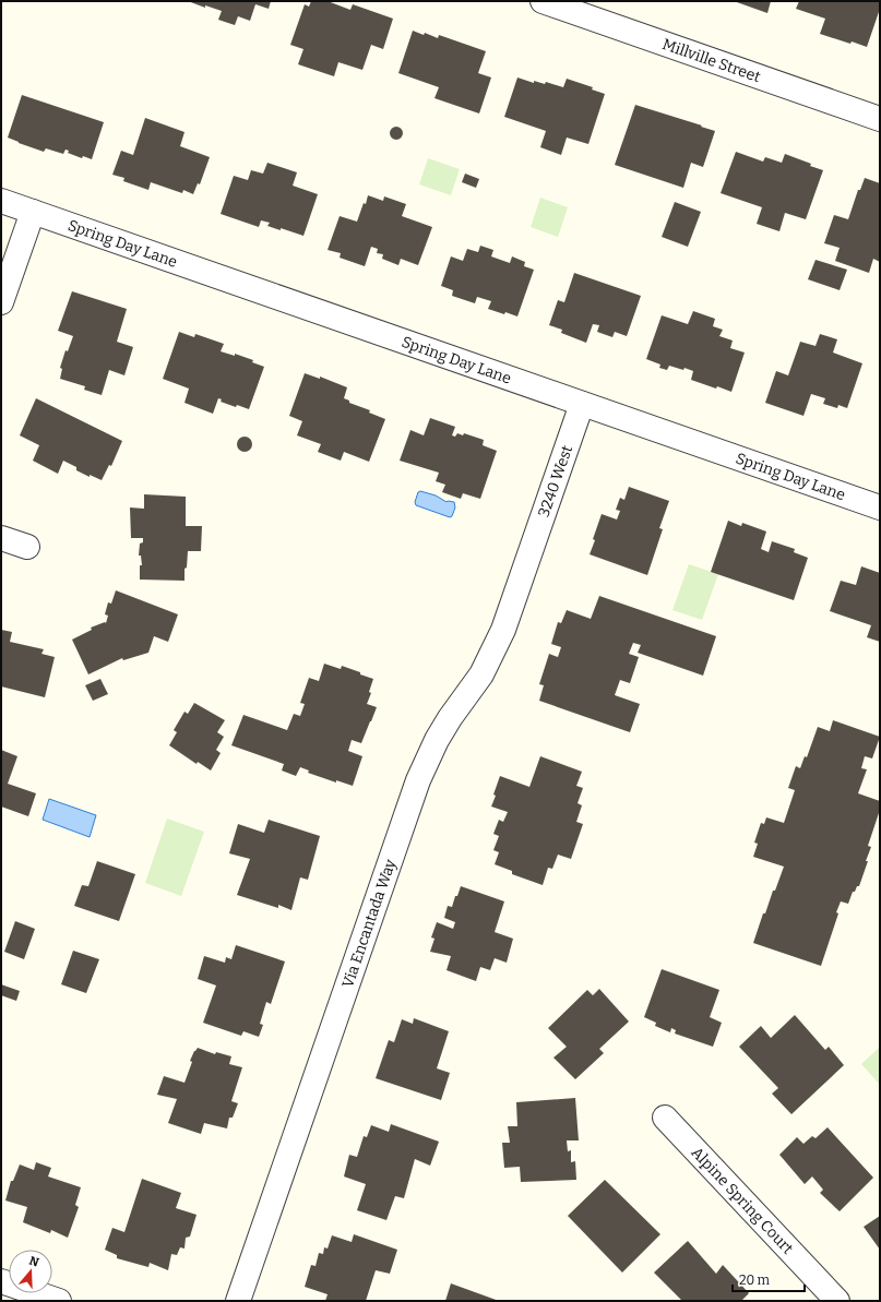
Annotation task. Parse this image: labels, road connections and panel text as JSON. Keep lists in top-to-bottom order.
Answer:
{
  "streets": {
    "street": [
      "Millville Street",
      "Spring Day Lane",
      "3240 West",
      "Via Encantada Way",
      "Alpine Spring Court"
    ]
  },
  "crossings": [
    ["Spring Day Lane", "3240 West"],
    ["3240 West", "Via Encantada Way"]
  ],
  "scale_bar": "20 m",
  "north": "top"
}
